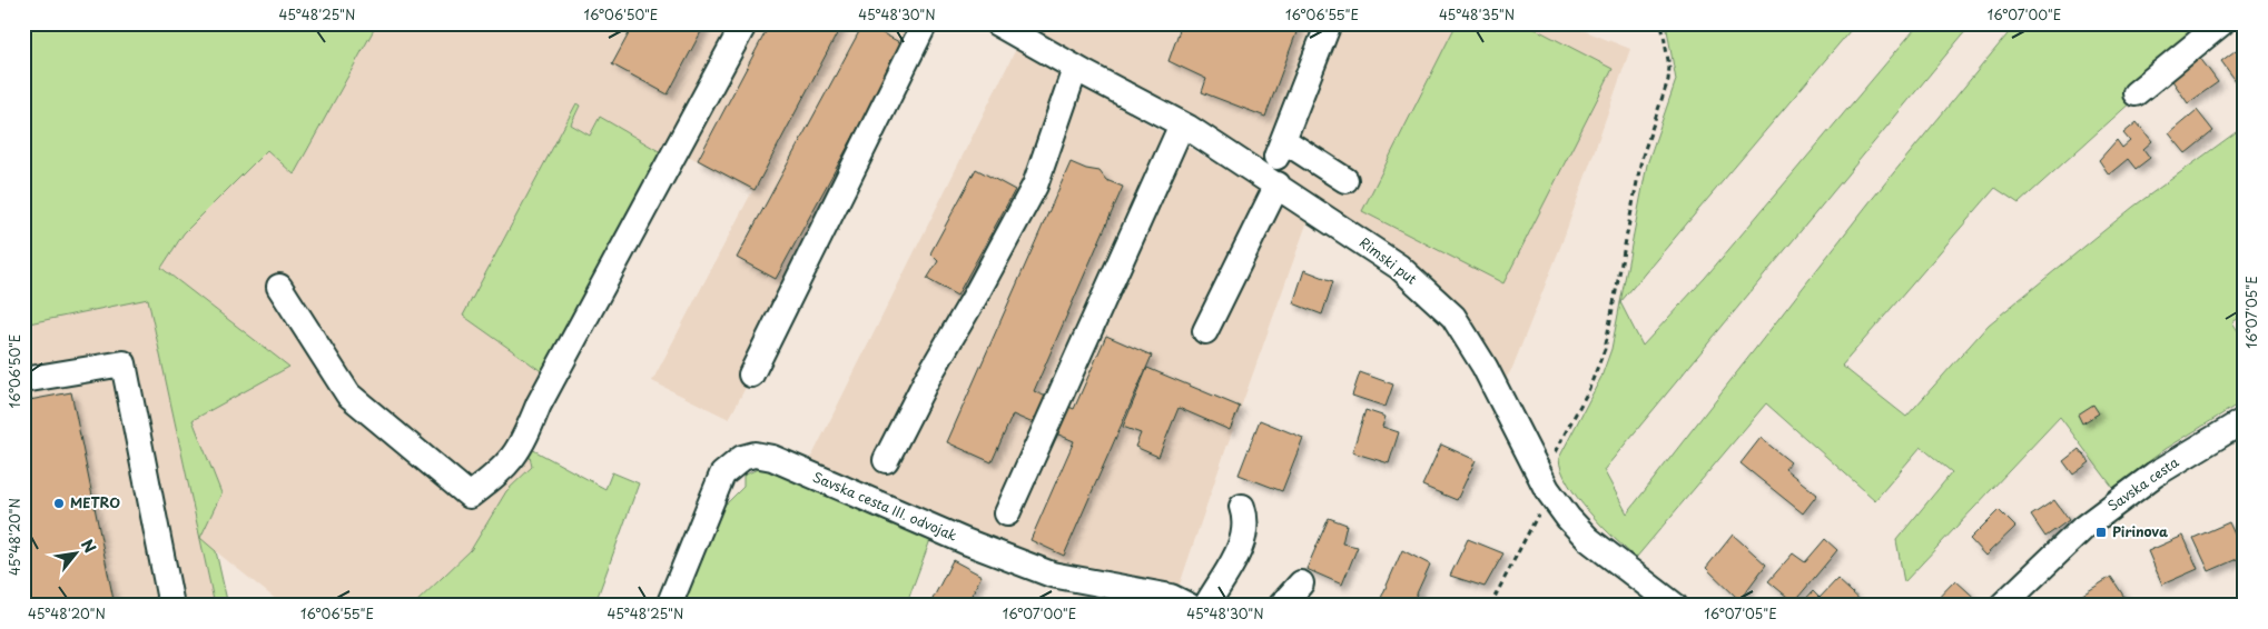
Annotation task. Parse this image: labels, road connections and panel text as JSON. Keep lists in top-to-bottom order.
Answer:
{
  "streets": {
    "street": ["Rimski put", "Savska cesta", "Savska cesta III. odvojak"]
  },
  "places": {
    "other": ["METRO"],
    "transit": ["Pirinova"]
  },
  "north": "top right",
  "coordinates": [
    "45°48'25\"N",
    "16°06'50\"E",
    "45°48'30\"N",
    "16°06'55\"E",
    "45°48'35\"N",
    "16°07'00\"E",
    "16°07'05\"E",
    "45°48'20\"N"
  ]
}
